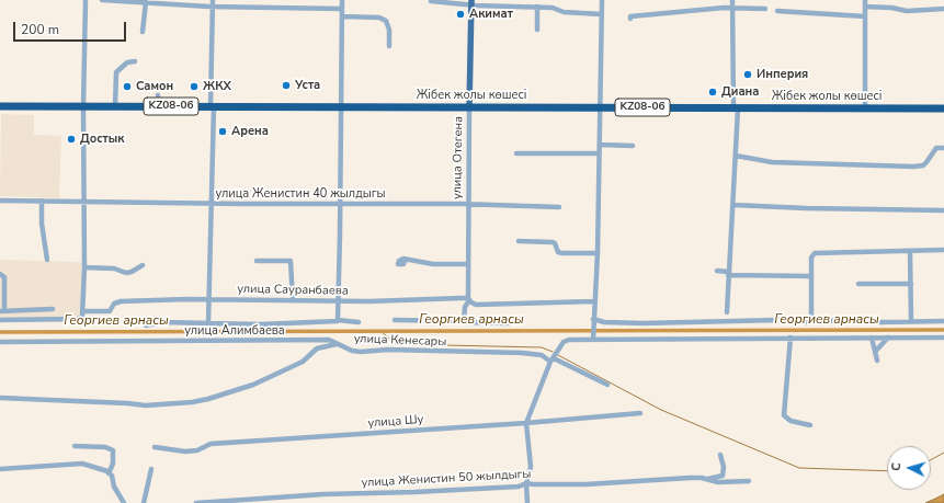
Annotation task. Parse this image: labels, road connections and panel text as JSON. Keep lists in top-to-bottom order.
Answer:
{
  "streets": {
    "highway": ["Жібек жолы көшесі", "KZ08-06"],
    "main road": ["улица Отегена"],
    "street": [
      "улица Женистин 40 жылдыгы",
      "улица Сауранбаева",
      "улица Алимбаева",
      "улица Кенесары",
      "улица Шу",
      "улица Женистин 50 жылдыгы"
    ]
  },
  "crossings": [
    ["Жібек жолы көшесі", "улица Отегена"],
    ["улица Отегена", "улица Женистин 40 жылдыгы"],
    ["улица Отегена", "улица Сауранбаева"],
    ["улица Алимбаева", "улица Кенесары"]
  ],
  "water": ["Георгиев арнасы"],
  "places": [
    "Акимат",
    "Инперия",
    "Уста",
    "Самон",
    "ЖКХ",
    "Диана",
    "Арена",
    "Достык"
  ],
  "scale_bar": "200 m",
  "north": "left"
}
